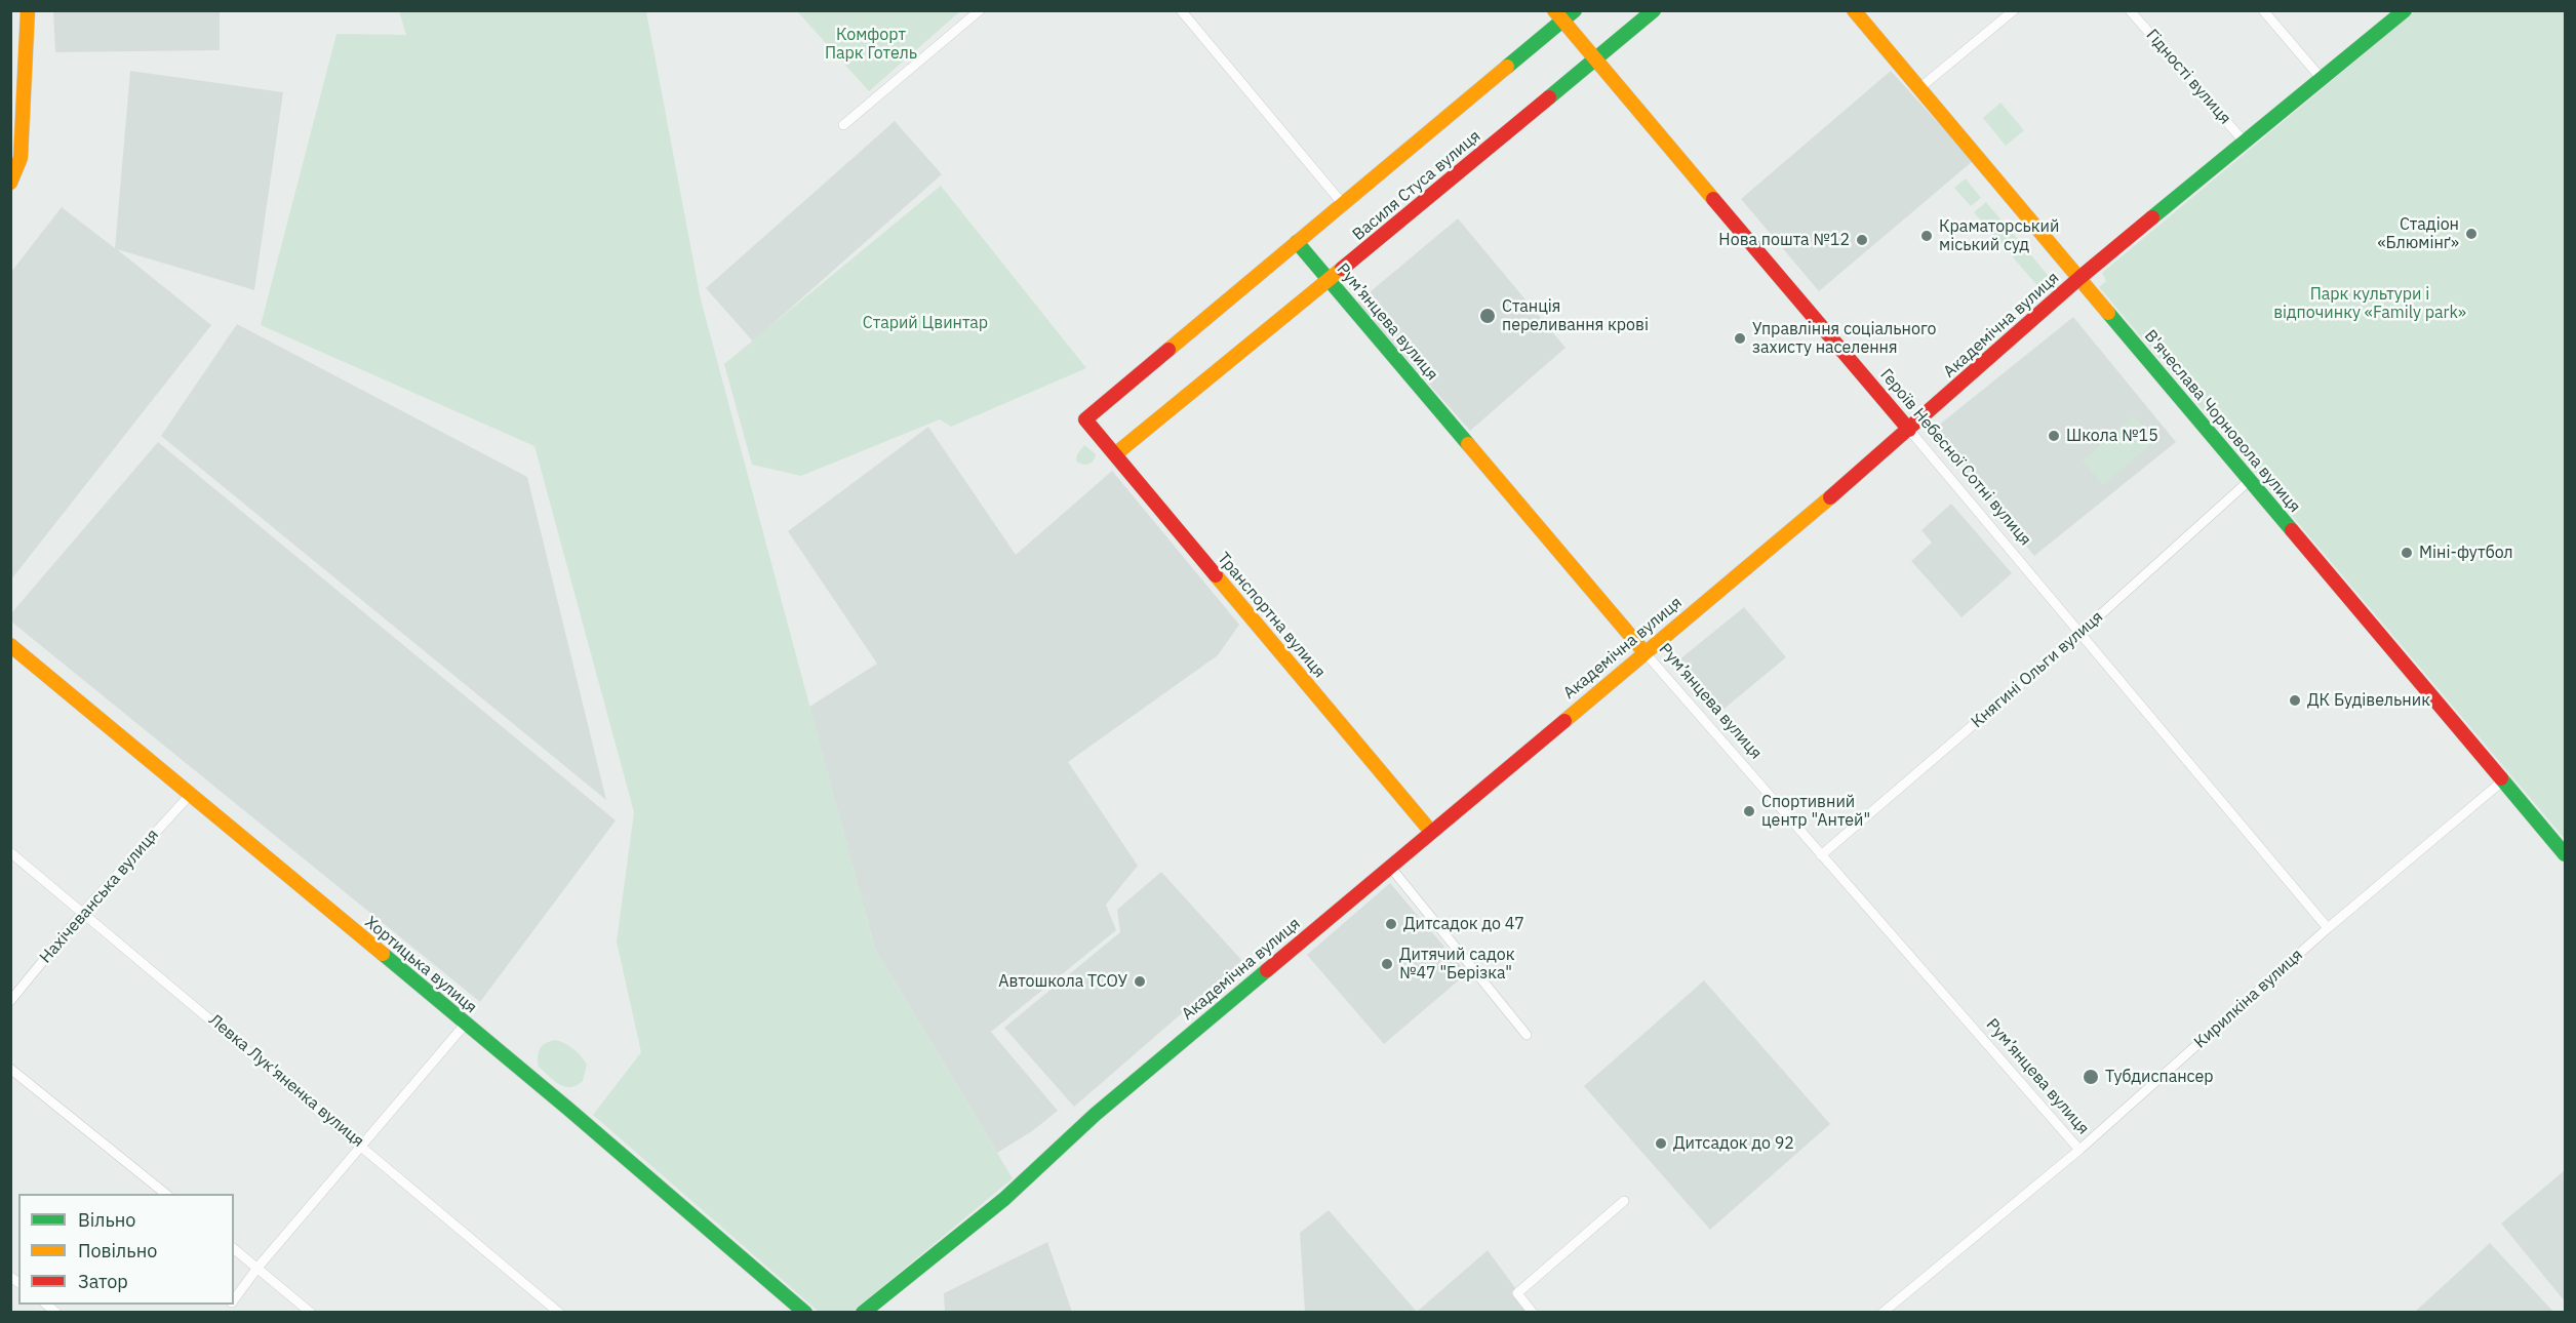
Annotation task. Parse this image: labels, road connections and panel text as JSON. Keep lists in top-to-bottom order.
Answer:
{
  "streets": {
    "street": [
      "Гідності вулиця",
      "Василя Стуса вулиця",
      "Рум’янцева вулиця",
      "Академічна вулиця",
      "В'ячеслава Чорновола вулиця",
      "Героїв Небесної Сотні вулиця",
      "Транспортна вулиця",
      "Княгині Ольги вулиця",
      "Нахічеванська вулиця",
      "Хортицька вулиця",
      "Кирилкіна вулиця",
      "Левка Лук'яненка вулиця"
    ]
  },
  "crossings": [
    ["Гідності вулиця", "Академічна вулиця"],
    ["Василя Стуса вулиця", "Рум’янцева вулиця"],
    ["Василя Стуса вулиця", "Героїв Небесної Сотні вулиця"],
    ["Василя Стуса вулиця", "Транспортна вулиця"],
    ["Рум’янцева вулиця", "Академічна вулиця"],
    ["Рум’янцева вулиця", "Княгині Ольги вулиця"],
    ["Рум’янцева вулиця", "Кирилкіна вулиця"],
    ["Академічна вулиця", "В'ячеслава Чорновола вулиця"],
    ["Академічна вулиця", "Героїв Небесної Сотні вулиця"],
    ["Академічна вулиця", "Транспортна вулиця"],
    ["В'ячеслава Чорновола вулиця", "Княгині Ольги вулиця"],
    ["В'ячеслава Чорновола вулиця", "Кирилкіна вулиця"],
    ["Героїв Небесної Сотні вулиця", "Княгині Ольги вулиця"],
    ["Героїв Небесної Сотні вулиця", "Кирилкіна вулиця"],
    ["Нахічеванська вулиця", "Хортицька вулиця"],
    ["Нахічеванська вулиця", "Левка Лук'яненка вулиця"]
  ],
  "parks": ["Комфорт Парк Готель", "Парк культури і відпочинку «Family park»", "Старий Цвинтар"],
  "places": [
    "Стадіон «Блюмінґ»",
    "Краматорський міський суд",
    "Нова пошта №12",
    "Станція переливання крові",
    "Управління соціального захисту населення",
    "Школа №15",
    "Міні-футбол",
    "ДК Будівельник",
    "Спортивний центр \"Антей\"",
    "Дитсадок до 47",
    "Дитячий садок №47 \"Берізка\"",
    "Автошкола ТСОУ",
    "Тубдиспансер",
    "Дитсадок до 92"
  ],
  "legend": ["Вільно", "Повільно", "Затор"]
}
